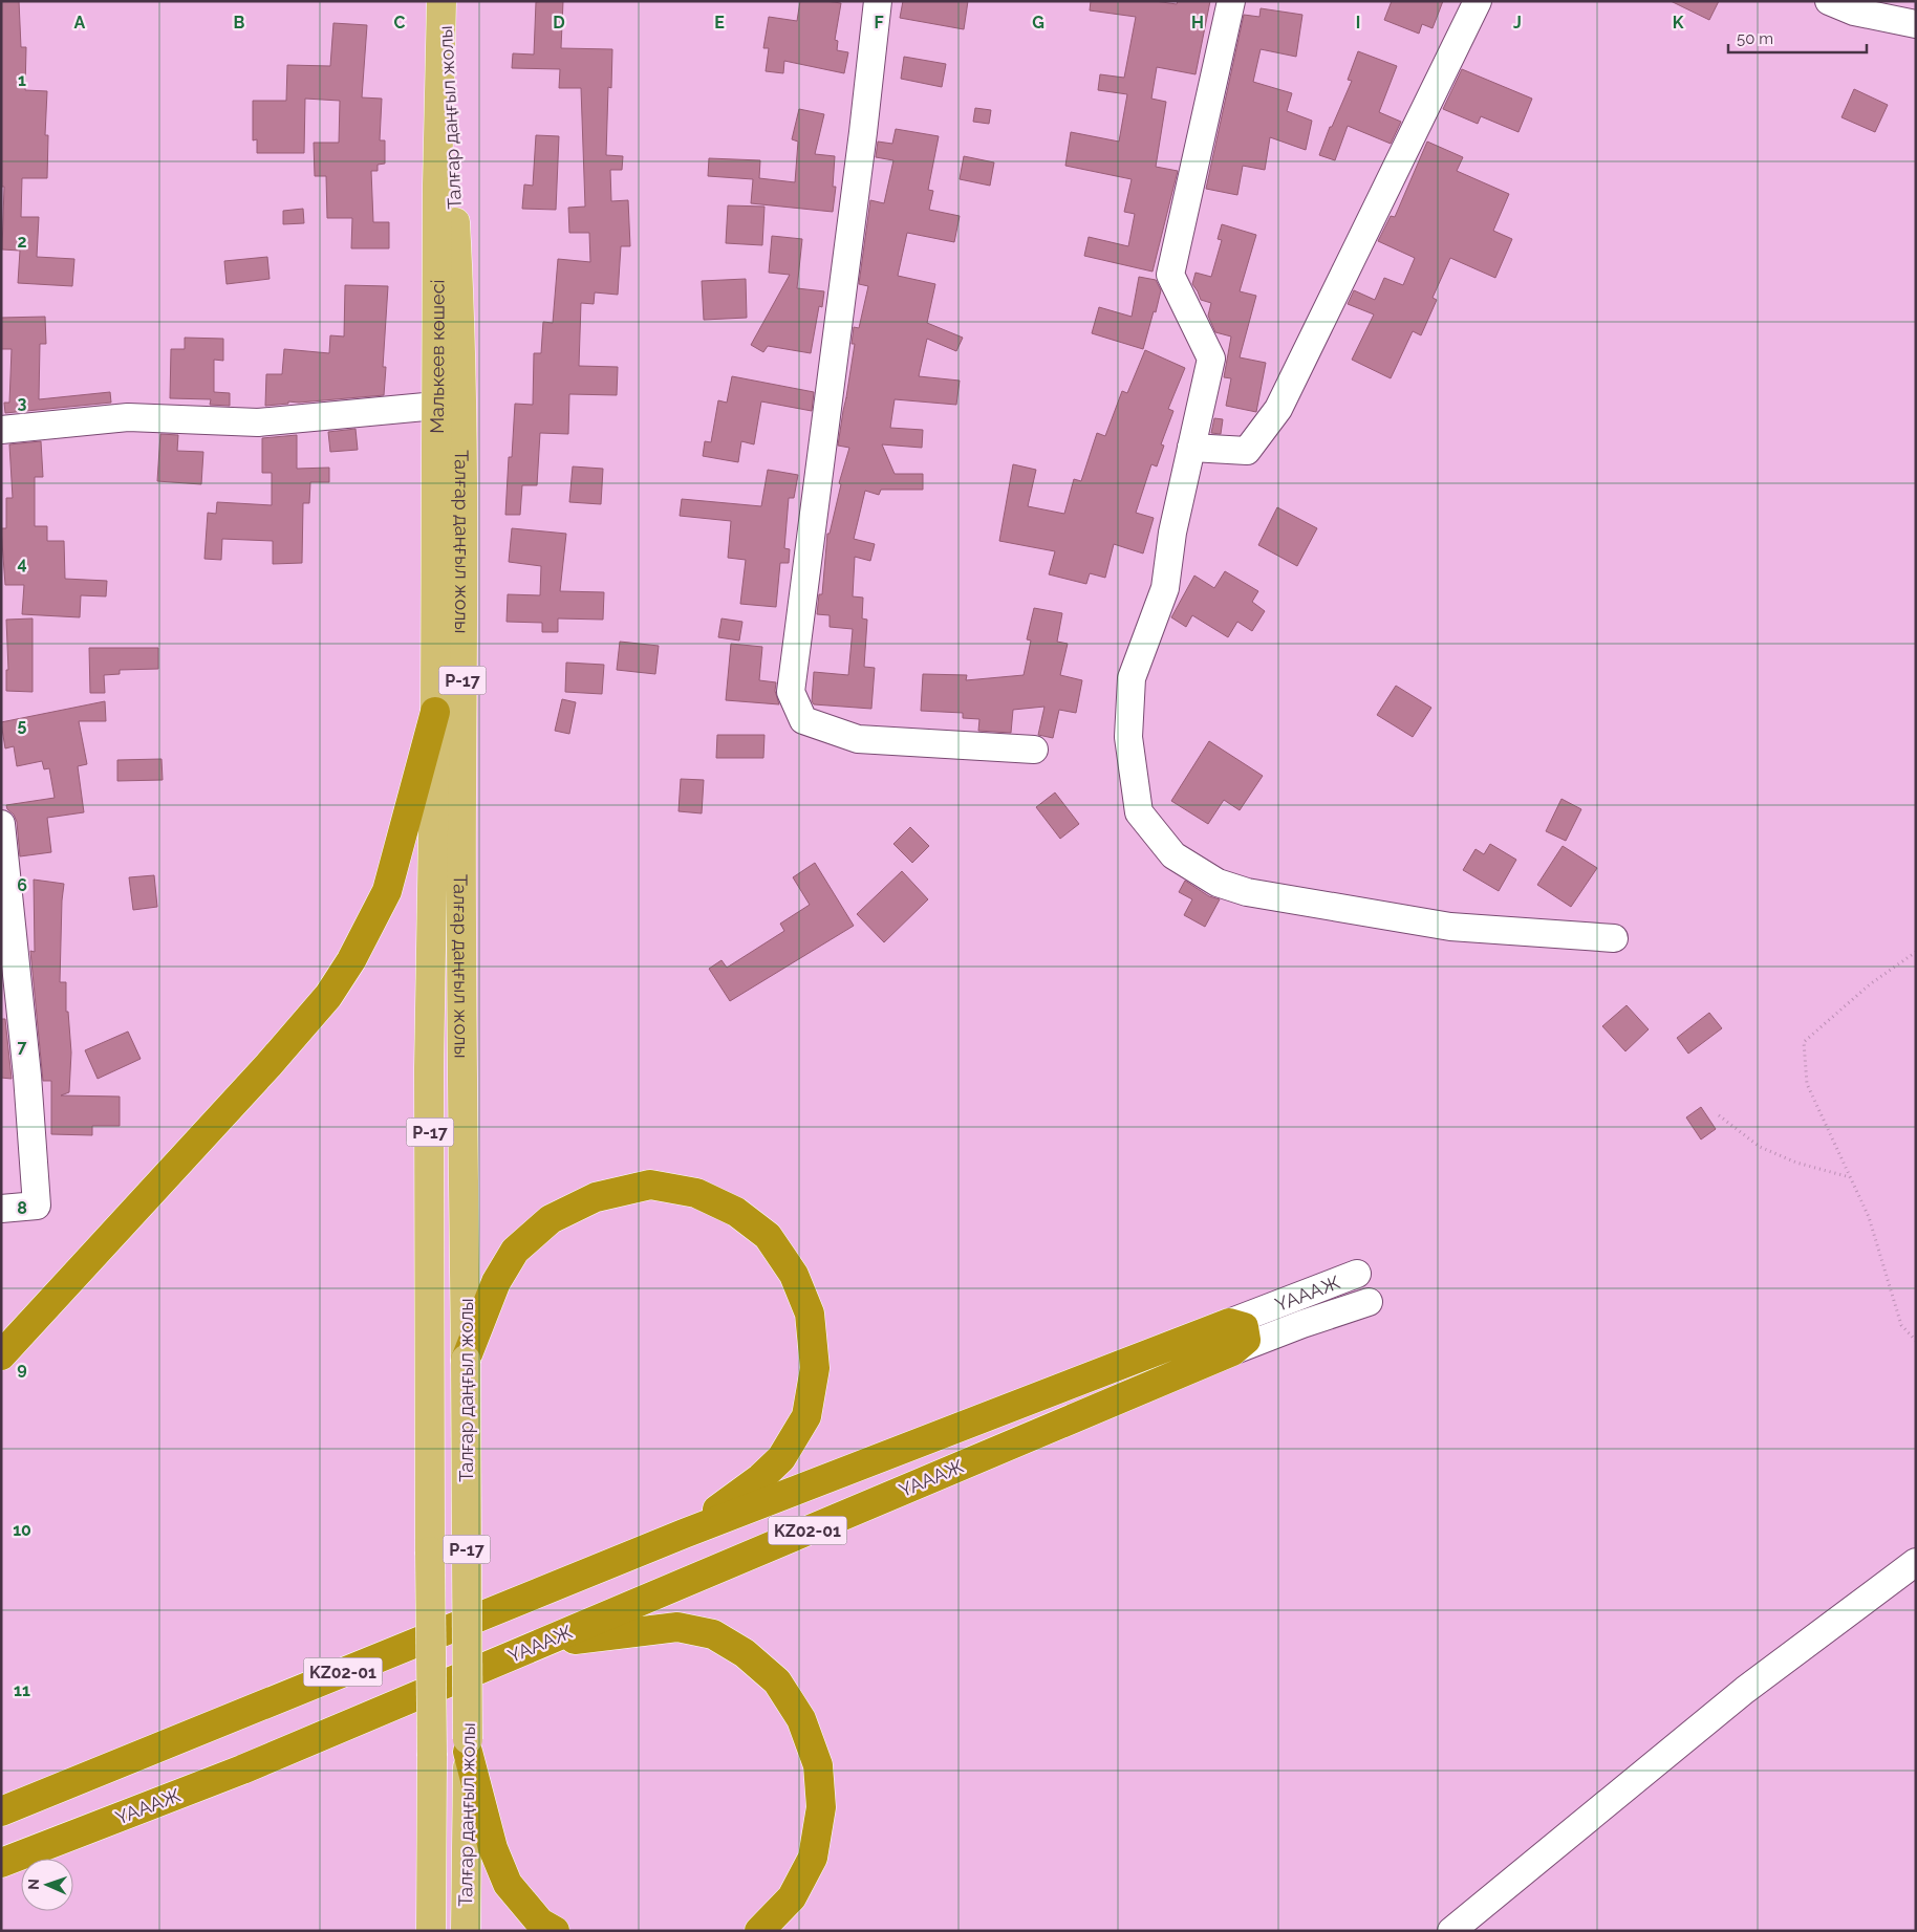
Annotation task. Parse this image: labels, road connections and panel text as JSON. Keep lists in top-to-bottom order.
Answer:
{
  "streets": {
    "highway": ["ҮАААЖ", "KZ02-01"],
    "main road": ["Талғар даңғыл жолы", "Малькеев көшесі", "P-17"]
  },
  "crossings": [
    ["Талғар даңғыл жолы", "Малькеев көшесі"]
  ],
  "scale_bar": "50 m",
  "north": "left",
  "grid": {
    "columns": [
      "A",
      "B",
      "C",
      "D",
      "E",
      "F",
      "G",
      "H",
      "I",
      "J",
      "K"
    ],
    "rows": [
      "1",
      "2",
      "3",
      "4",
      "5",
      "6",
      "7",
      "8",
      "9",
      "10",
      "11"
    ]
  }
}
